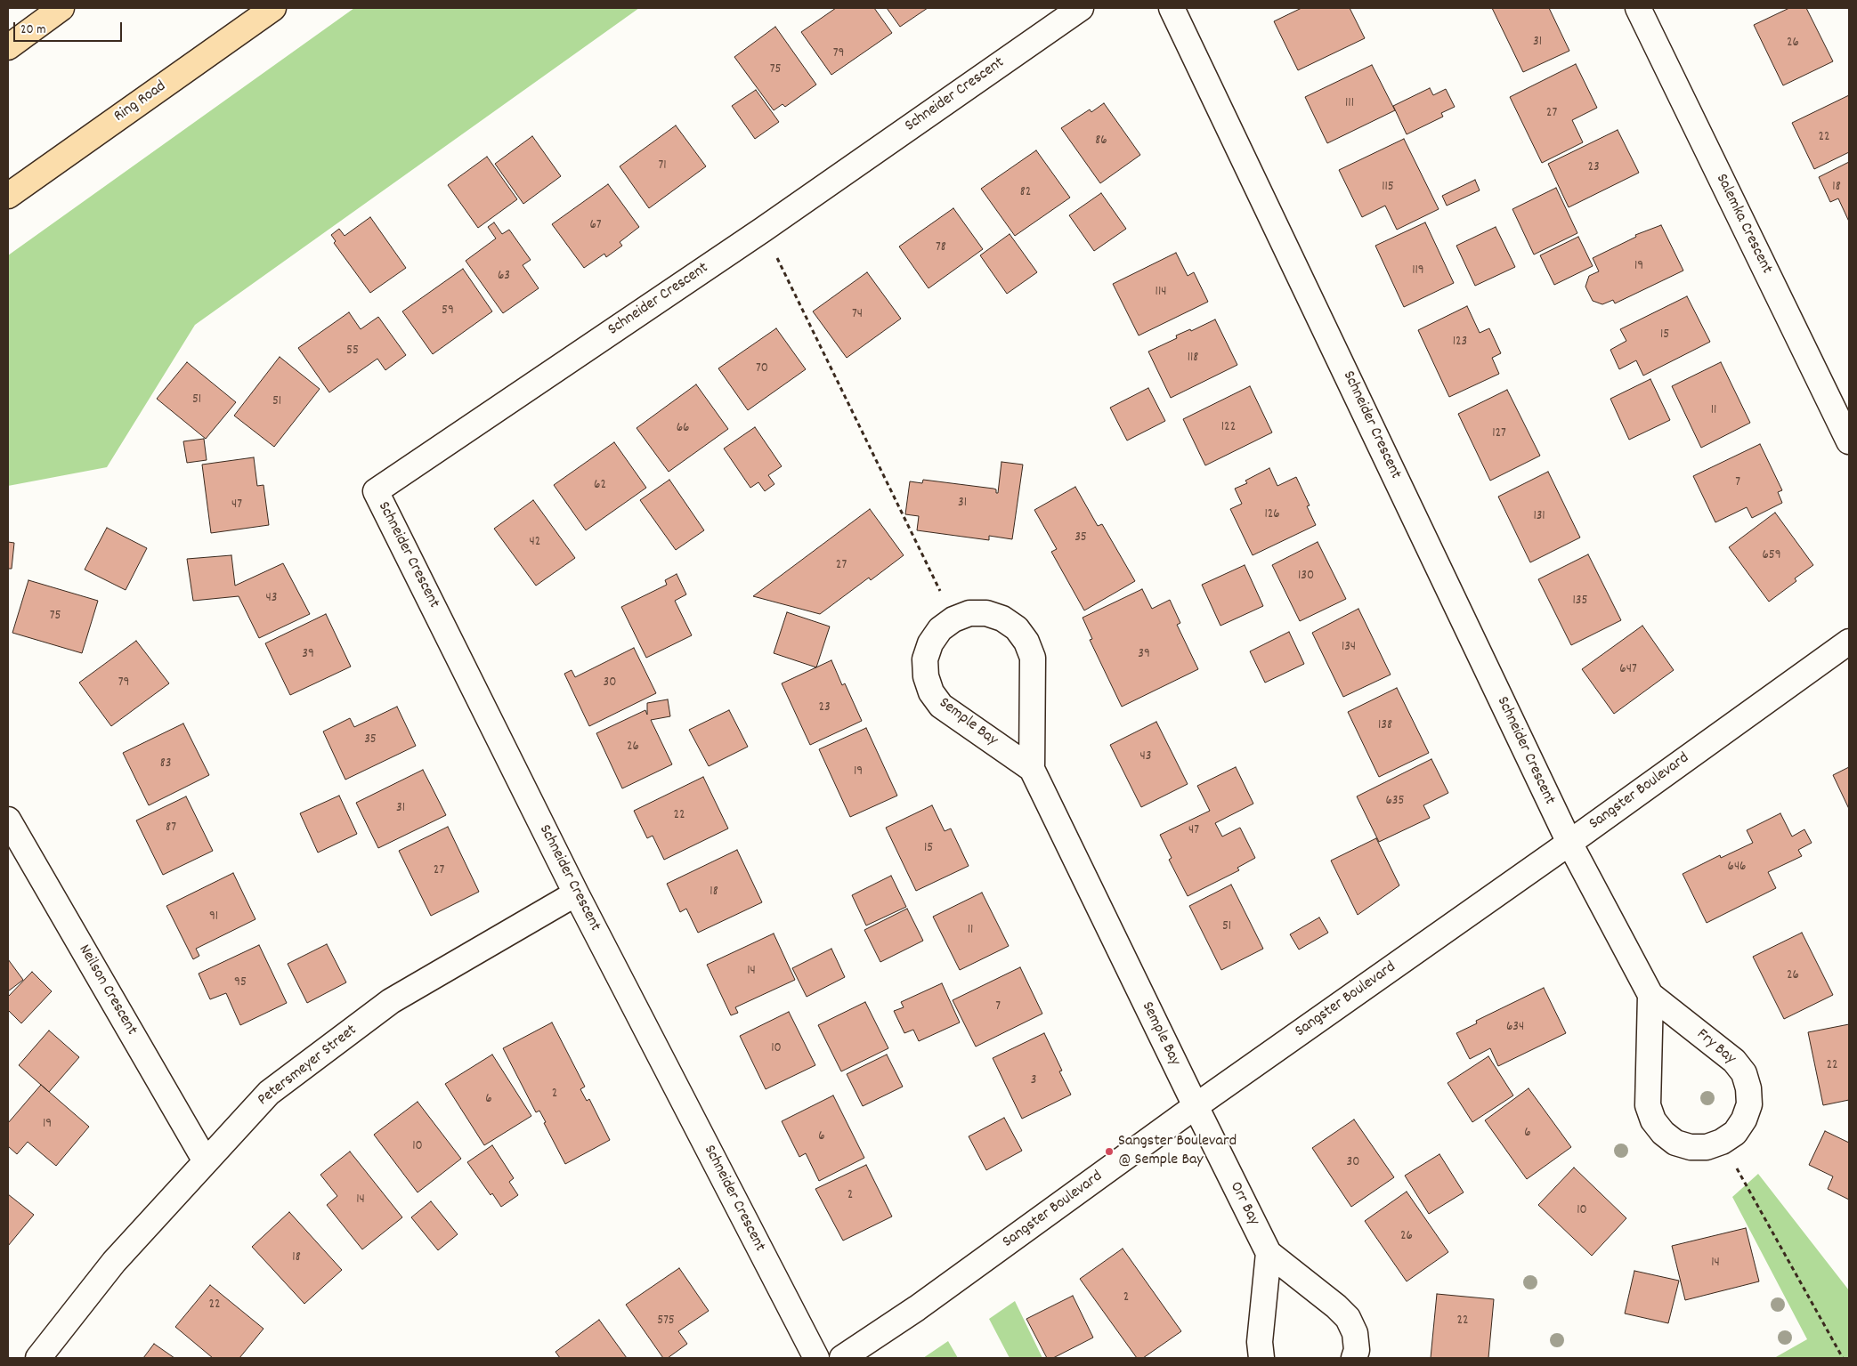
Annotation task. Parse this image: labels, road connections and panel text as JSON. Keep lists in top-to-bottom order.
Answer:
{
  "streets": {
    "highway": ["Ring Road"],
    "street": [
      "Schneider Crescent",
      "Salemka Crescent",
      "Semple Bay",
      "Sangster Boulevard",
      "Neilson Crescent",
      "Fry Bay",
      "Petersmeyer Street",
      "Orr Bay"
    ]
  },
  "crossings": [
    ["Schneider Crescent", "Sangster Boulevard"],
    ["Schneider Crescent", "Fry Bay"],
    ["Schneider Crescent", "Petersmeyer Street"],
    ["Semple Bay", "Sangster Boulevard"],
    ["Semple Bay", "Orr Bay"],
    ["Sangster Boulevard", "Fry Bay"],
    ["Sangster Boulevard", "Orr Bay"],
    ["Neilson Crescent", "Petersmeyer Street"]
  ],
  "places": ["Sangster Boulevard @ Semple Bay"],
  "house_numbers": [
    "31",
    "26",
    "79",
    "75",
    "111",
    "27",
    "22",
    "86",
    "71",
    "23",
    "115",
    "18",
    "82",
    "67",
    "78",
    "19",
    "119",
    "63",
    "114",
    "59",
    "74",
    "15",
    "123",
    "55",
    "118",
    "70",
    "51",
    "51",
    "11",
    "122",
    "66",
    "127",
    "7",
    "62",
    "31",
    "47",
    "126",
    "131",
    "35",
    "42",
    "659",
    "27",
    "130",
    "43",
    "135",
    "75",
    "134",
    "39",
    "39",
    "647",
    "79",
    "30",
    "23",
    "138",
    "35",
    "26",
    "43",
    "83",
    "19",
    "635",
    "31",
    "22",
    "87",
    "47",
    "15",
    "646",
    "27",
    "18",
    "91",
    "51",
    "11",
    "14",
    "26",
    "95",
    "7",
    "634",
    "10",
    "22",
    "3",
    "2",
    "6",
    "19",
    "6",
    "6",
    "10",
    "30",
    "2",
    "14",
    "10",
    "26",
    "18",
    "14",
    "2",
    "22",
    "575",
    "22"
  ],
  "scale_bar": "20 m"
}
